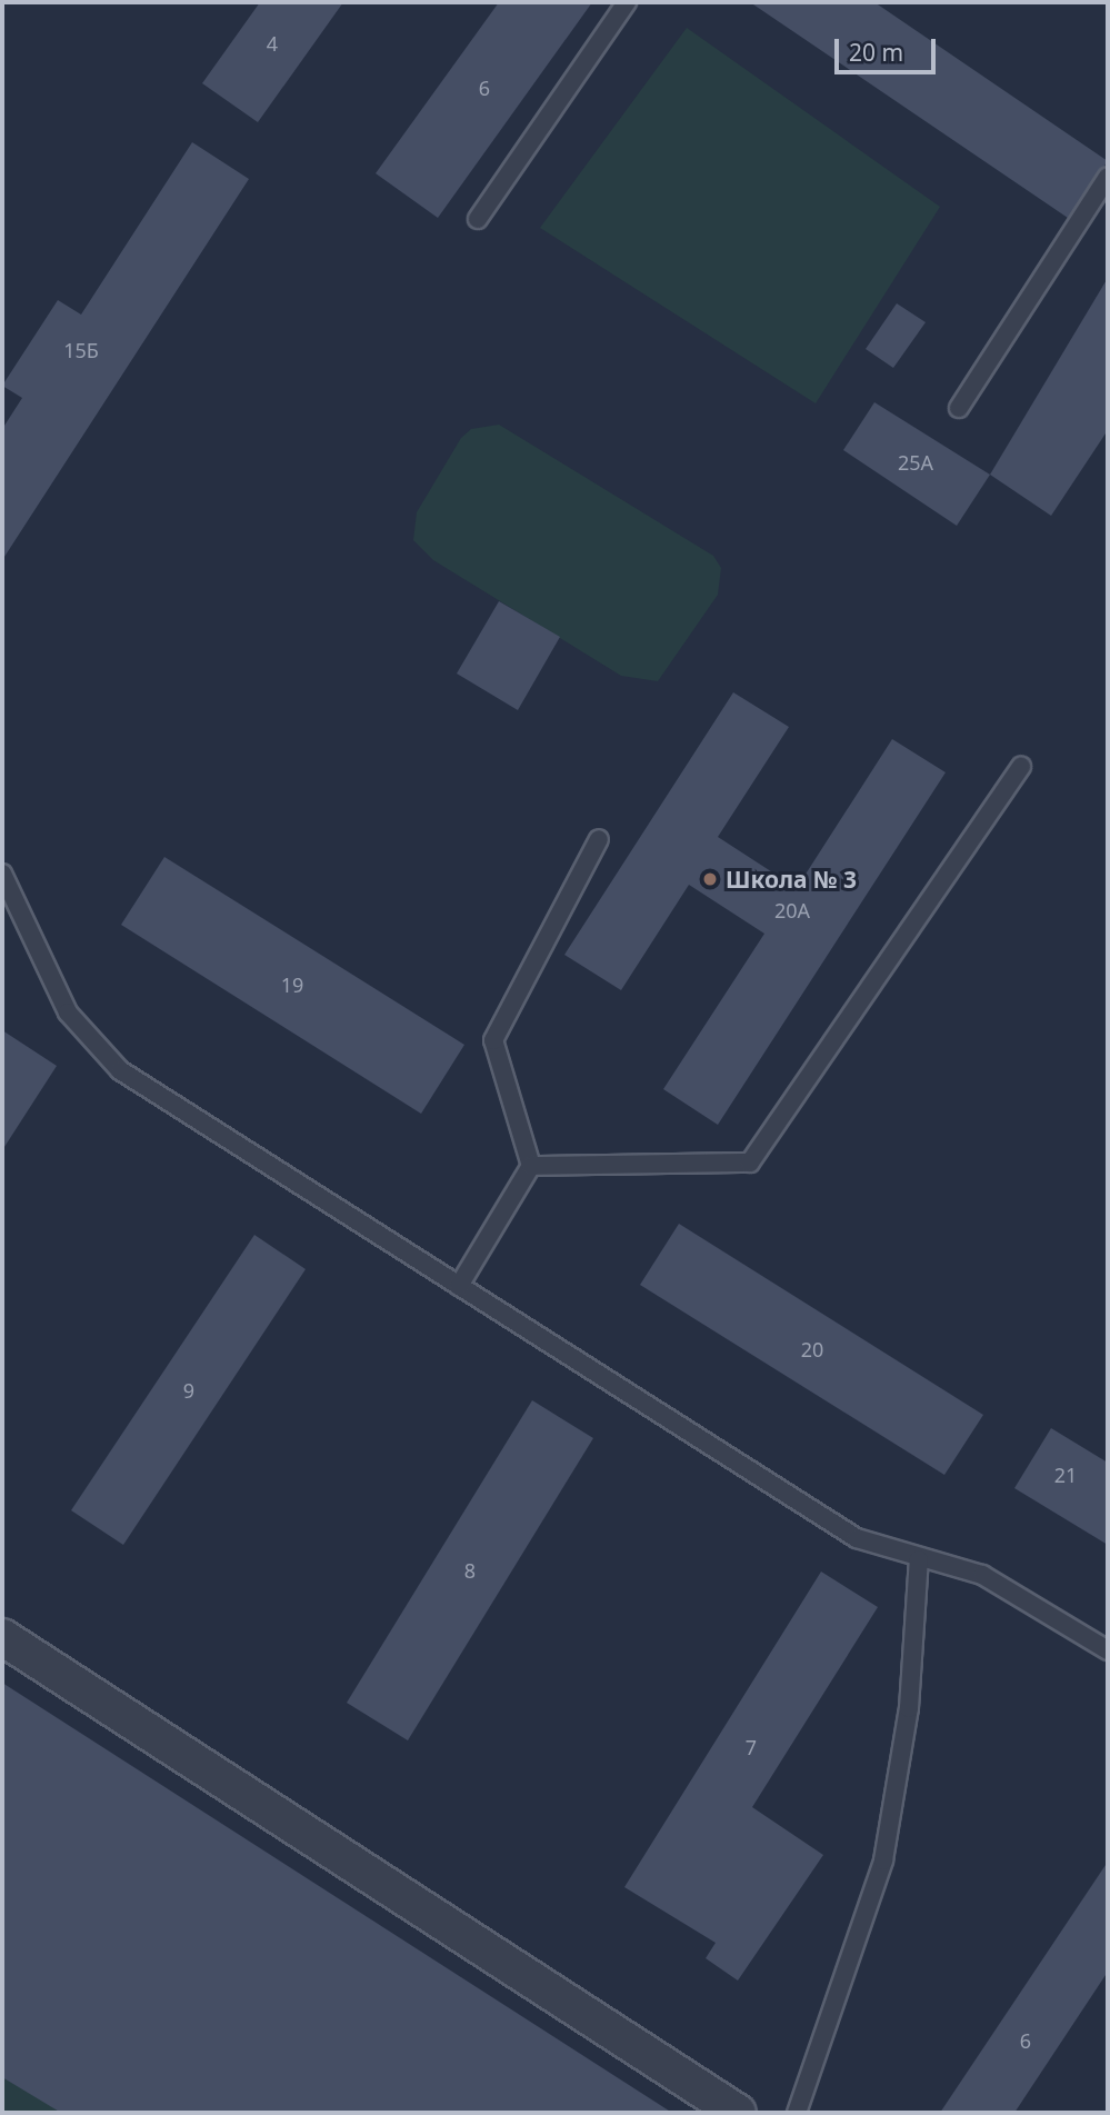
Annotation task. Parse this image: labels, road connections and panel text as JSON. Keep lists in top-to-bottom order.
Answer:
{
  "places": ["Школа № 3"],
  "house_numbers": [
    "4",
    "6",
    "15Б",
    "25А",
    "20А",
    "19",
    "20",
    "9",
    "21",
    "8",
    "7",
    "6"
  ],
  "scale_bar": "20 m"
}
